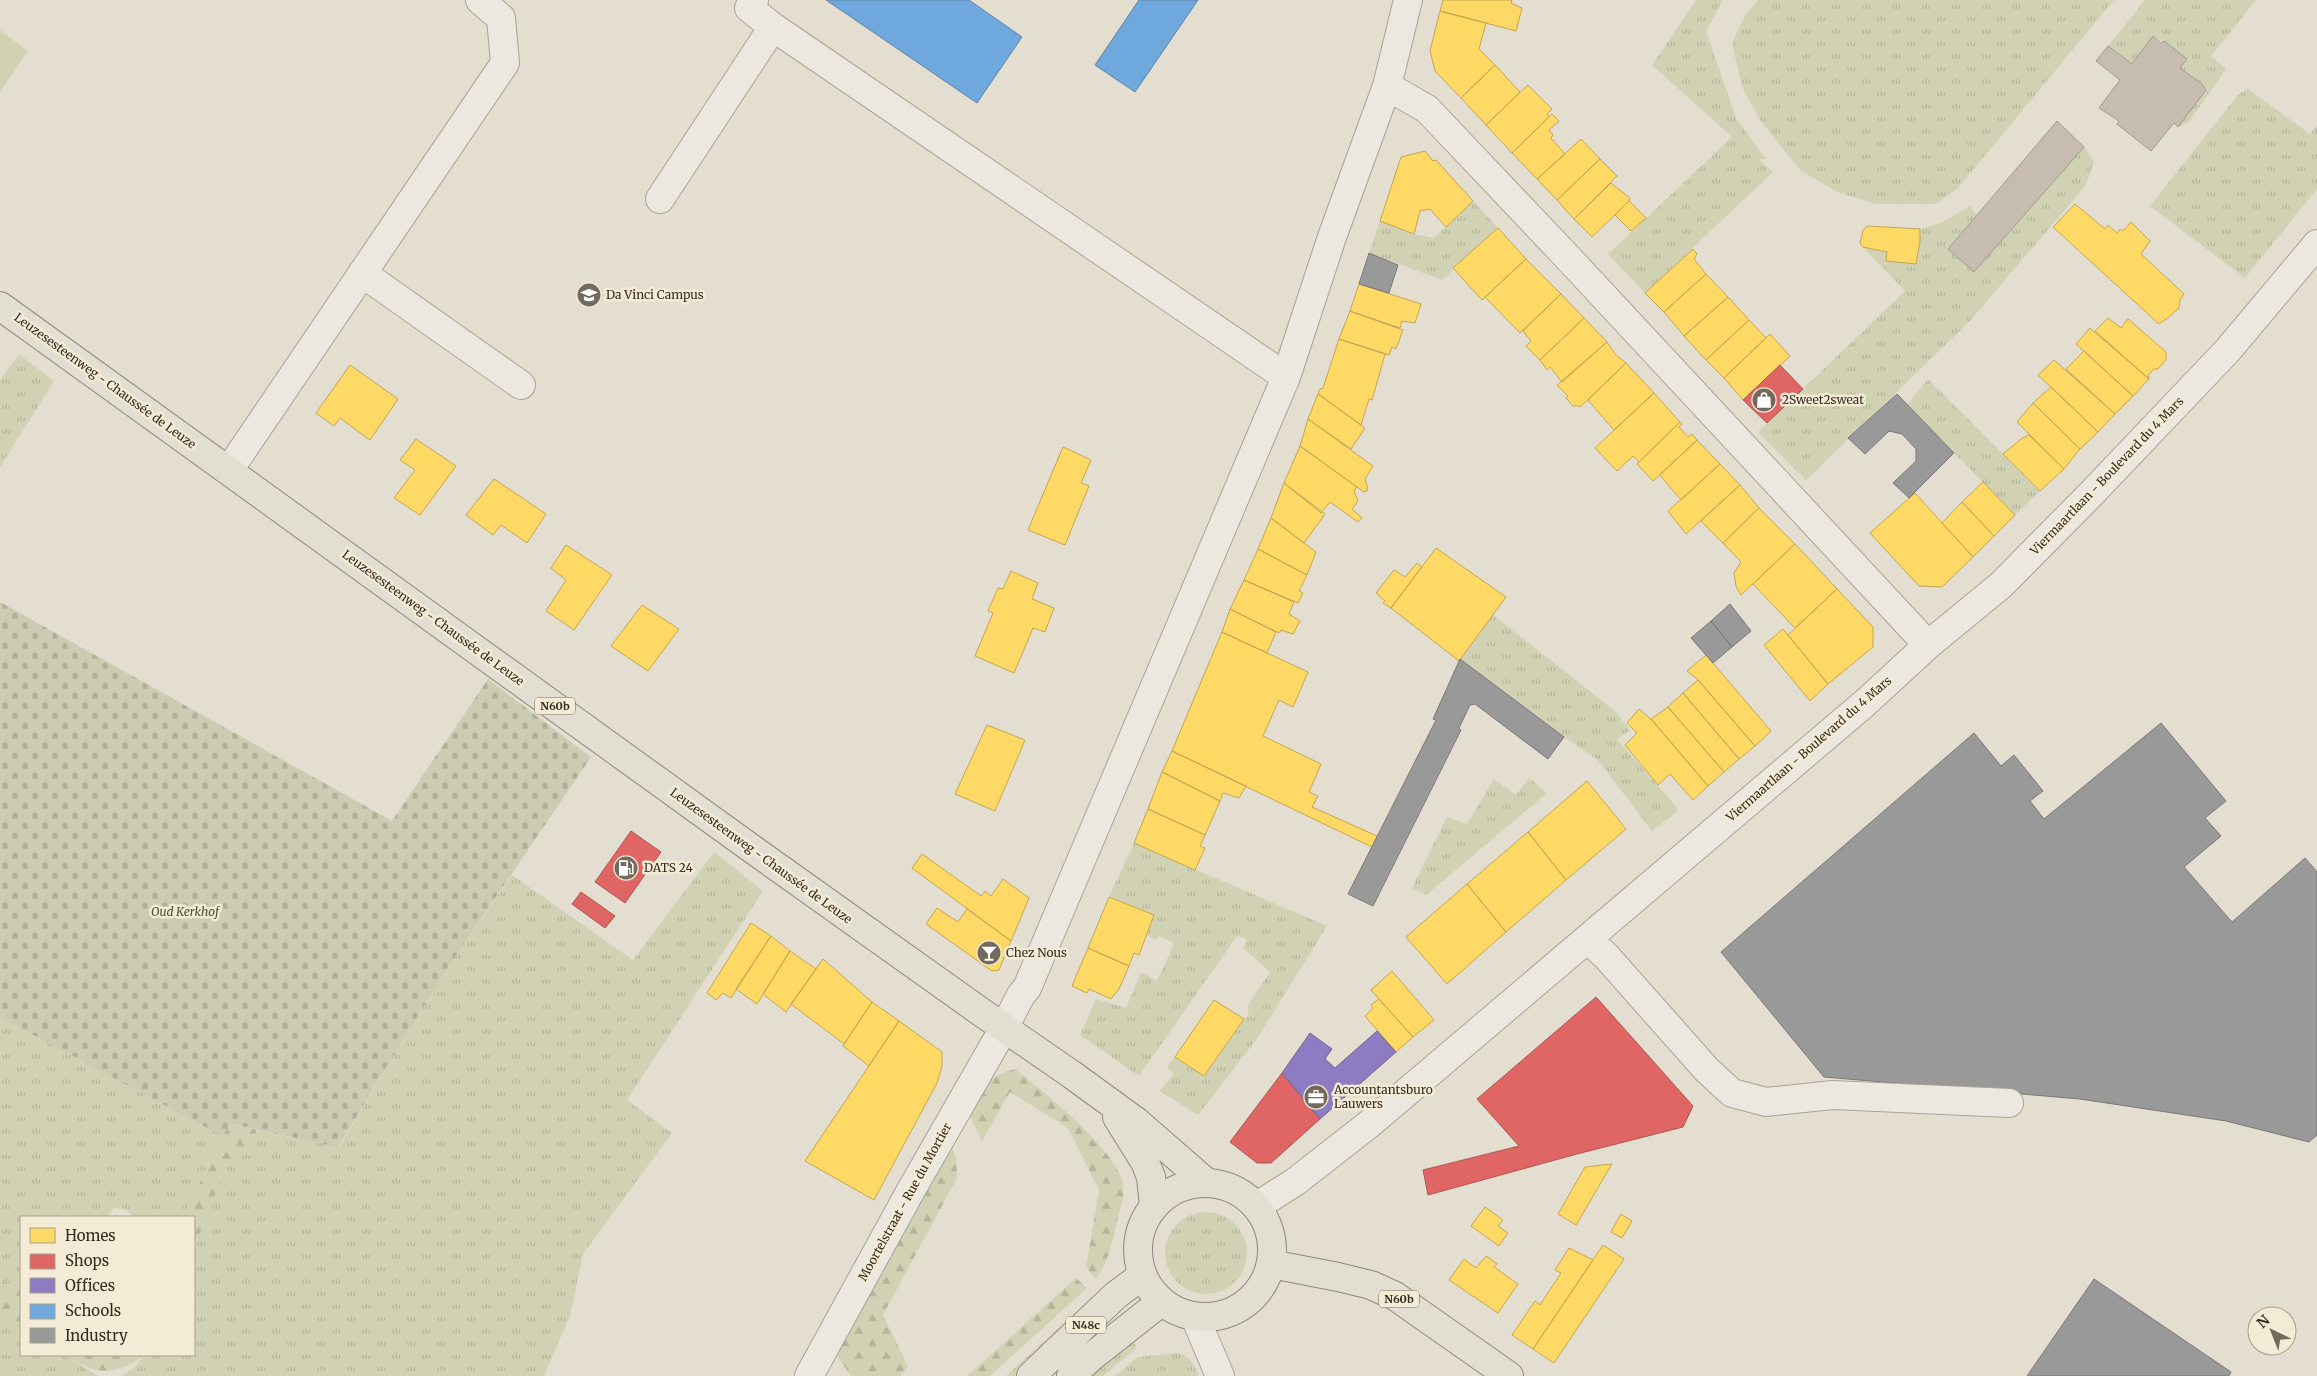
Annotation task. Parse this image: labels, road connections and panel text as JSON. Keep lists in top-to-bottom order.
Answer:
{
  "streets": {
    "main road": ["Leuzesesteenweg - Chaussée de Leuze", "N60b", "N48c"],
    "street": ["Viermaartlaan - Boulevard du 4 Mars", "Moortelstraat - Rue du Mortier"]
  },
  "crossings": [
    ["Leuzesesteenweg - Chaussée de Leuze", "Viermaartlaan - Boulevard du 4 Mars"],
    ["Leuzesesteenweg - Chaussée de Leuze", "N60b"],
    ["Leuzesesteenweg - Chaussée de Leuze", "Moortelstraat - Rue du Mortier"],
    ["Leuzesesteenweg - Chaussée de Leuze", "N48c"],
    ["Viermaartlaan - Boulevard du 4 Mars", "N60b"],
    ["Viermaartlaan - Boulevard du 4 Mars", "N48c"],
    ["N60b", "N48c"]
  ],
  "parks": ["Oud Kerkhof"],
  "places": {
    "school or university": ["Da Vinci Campus"],
    "shop": ["2Sweet2sweat"],
    "fuel station": ["DATS 24"],
    "bar": ["Chez Nous"],
    "office": ["Accountantsburo Lauwers"]
  },
  "legend": [
    "Homes",
    "Shops",
    "Offices",
    "Schools",
    "Industry"
  ],
  "north": "top left"
}
